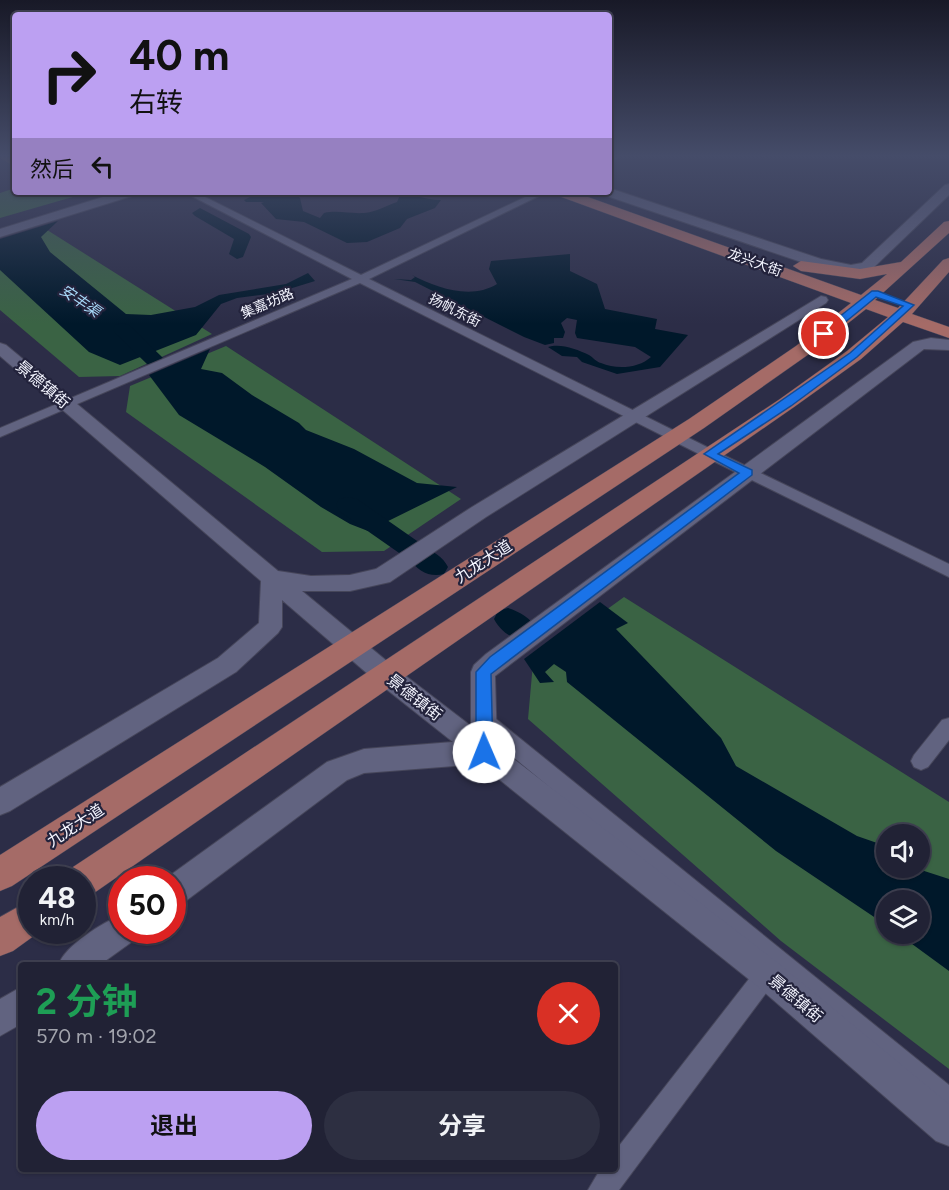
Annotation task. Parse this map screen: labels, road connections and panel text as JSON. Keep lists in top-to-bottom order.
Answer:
{
  "streets": {
    "main road": ["龙兴大街", "景德镇街", "九龙大道"],
    "street": ["集嘉坊路", "扬帆东街"]
  },
  "crossings": [
    ["龙兴大街", "九龙大道"],
    ["集嘉坊路", "扬帆东街"],
    ["集嘉坊路", "景德镇街"],
    ["扬帆东街", "九龙大道"],
    ["景德镇街", "九龙大道"]
  ],
  "water": ["安丰渠"],
  "page": {
    "turn": ["40 m", "右转"],
    "then": "然后",
    "speed": "48 km/h",
    "limit": "50",
    "heading": ["2 分钟", "570 m · 19:02"],
    "buttons": ["退出", "分享"]
  }
}
